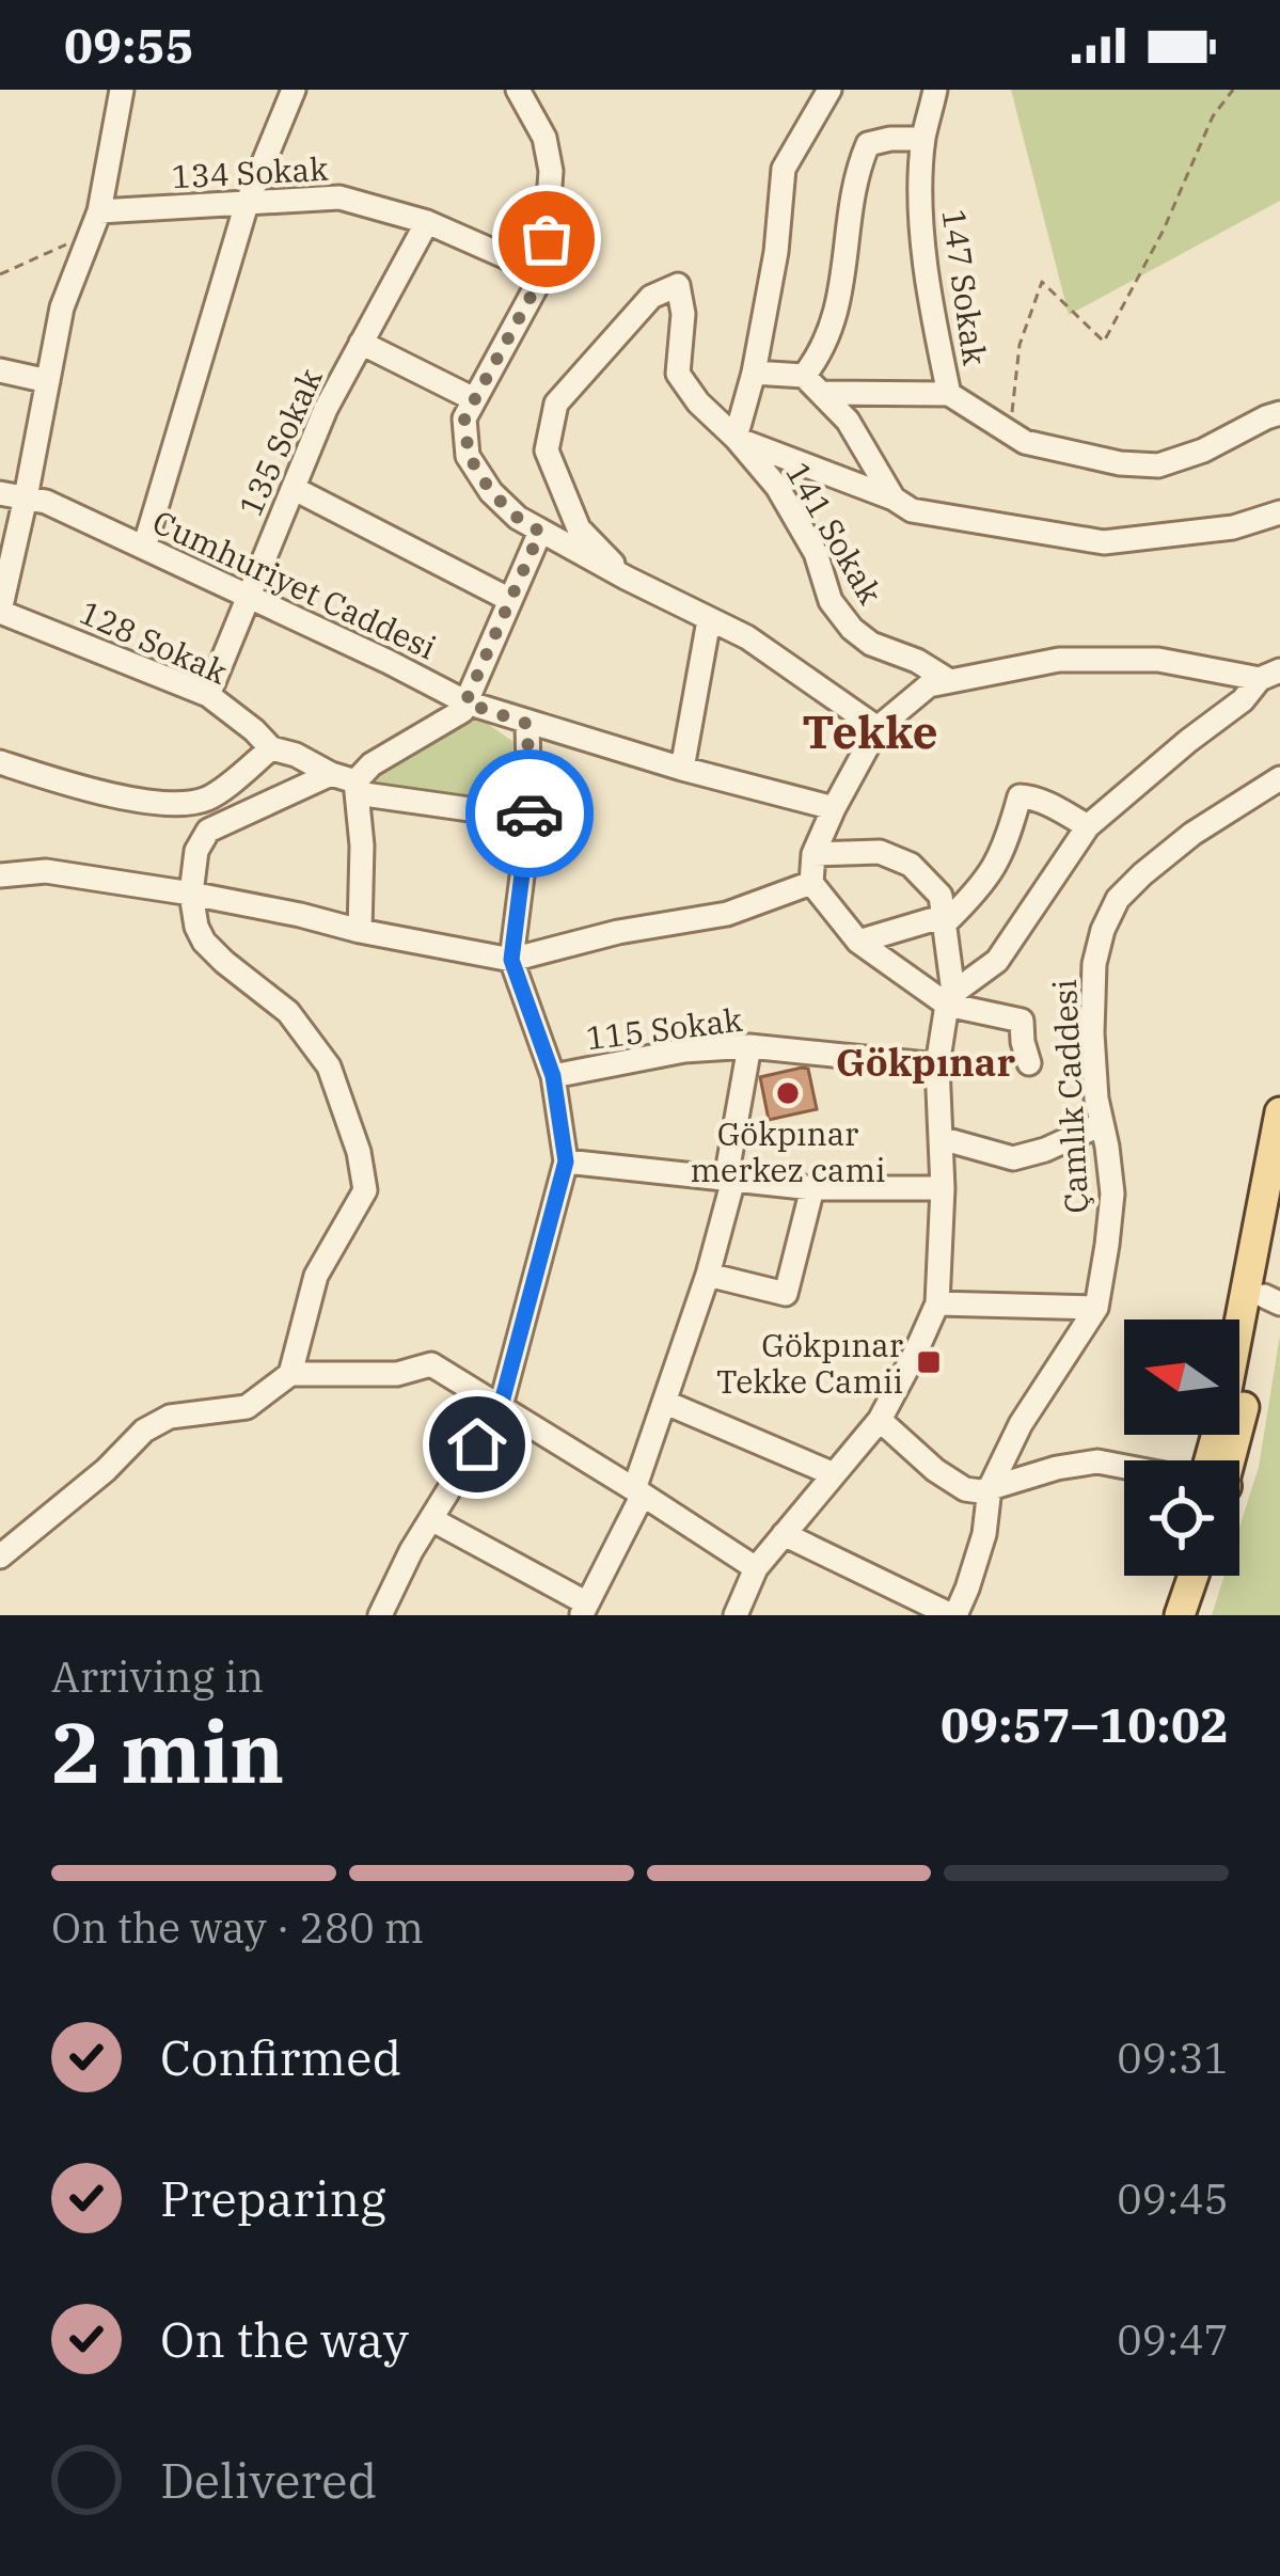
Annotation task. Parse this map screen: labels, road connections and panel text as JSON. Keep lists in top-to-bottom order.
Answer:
{
  "streets": {
    "street": [
      "134 Sokak",
      "147 Sokak",
      "135 Sokak",
      "141 Sokak",
      "Cumhuriyet Caddesi",
      "128 Sokak",
      "115 Sokak",
      "Çamlık Caddesi"
    ]
  },
  "crossings": [
    ["134 Sokak", "135 Sokak"],
    ["135 Sokak", "Cumhuriyet Caddesi"],
    ["135 Sokak", "128 Sokak"]
  ],
  "districts": ["Tekke", "Gökpınar"],
  "places": {
    "other": ["Gökpınar merkez cami"],
    "transit": ["Gökpınar Tekke Camii"]
  },
  "north": "left",
  "page": {
    "status": "09:55",
    "heading": ["2 min", "Arriving in", "09:57–10:02"],
    "bar": "On the way · 280 m",
    "list": [
      ["Confirmed", "09:31"],
      ["Preparing", "09:45"],
      ["On the way", "09:47"],
      "Delivered"
    ]
  }
}
